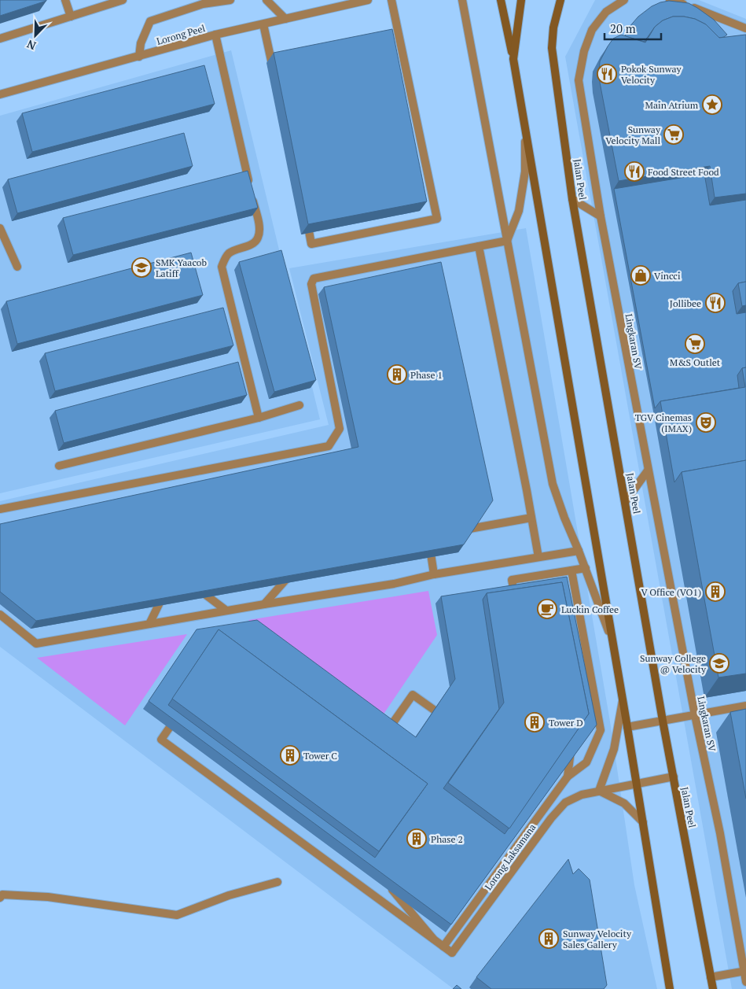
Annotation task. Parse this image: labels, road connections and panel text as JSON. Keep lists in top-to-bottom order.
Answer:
{
  "streets": {
    "street": [
      "Lorong Peel",
      "Jalan Peel",
      "Lingkaran SV",
      "Lorong Laksamana"
    ]
  },
  "crossings": [
    ["Jalan Peel", "Lorong Laksamana"]
  ],
  "places": {
    "restaurant": ["Pokok Sunway Velocity", "Food Street Food", "Jollibee"],
    "place": ["Main Atrium"],
    "supermarket": ["Sunway Velocity Mall", "M&S Outlet"],
    "school or university": ["SMK Yaacob Latiff", "Sunway College @ Velocity"],
    "shop": ["Vincci"],
    "building": [
      "Phase 1",
      "V Office (VO1)",
      "Tower D",
      "Tower C",
      "Phase 2",
      "Sunway Velocity Sales Gallery"
    ],
    "theatre": ["TGV Cinemas (IMAX)"],
    "cafe": ["Luckin Coffee"]
  },
  "scale_bar": "20 m",
  "north": "bottom left"
}
